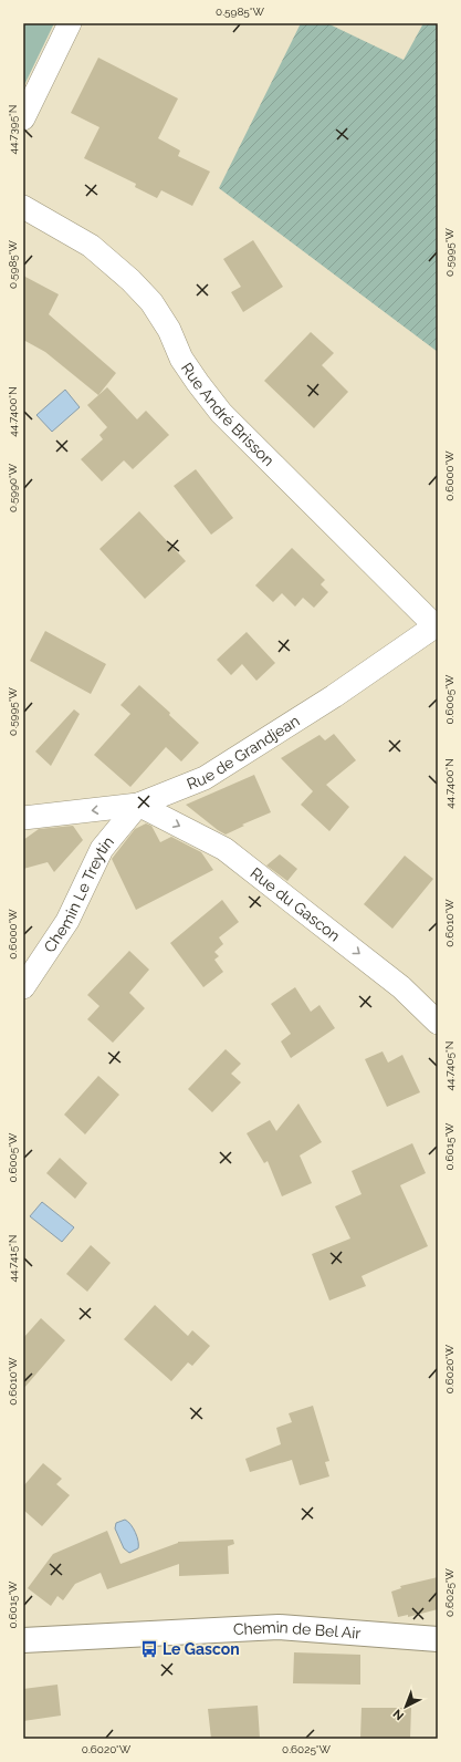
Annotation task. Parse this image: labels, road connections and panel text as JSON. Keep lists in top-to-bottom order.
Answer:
{
  "streets": {
    "street": [
      "Rue André Brisson",
      "Rue de Grandjean",
      "Chemin Le Treytin",
      "Rue du Gascon",
      "Chemin de Bel Air"
    ]
  },
  "crossings": [
    ["Rue André Brisson", "Rue de Grandjean"],
    ["Rue de Grandjean", "Chemin Le Treytin"],
    ["Rue de Grandjean", "Rue du Gascon"],
    ["Chemin Le Treytin", "Rue du Gascon"]
  ],
  "one_way": ["Rue du Gascon"],
  "places": {
    "bus stop": ["Le Gascon"]
  },
  "north": "bottom left",
  "coordinates": [
    "0.5985°W",
    "44.7395°N",
    "0.5995°W",
    "44.7400°N",
    "0.6000°W",
    "0.5990°W",
    "0.6005°W",
    "0.6010°W",
    "44.7405°N",
    "0.6015°W",
    "44.7415°N",
    "0.6020°W",
    "0.6025°W"
  ]
}
